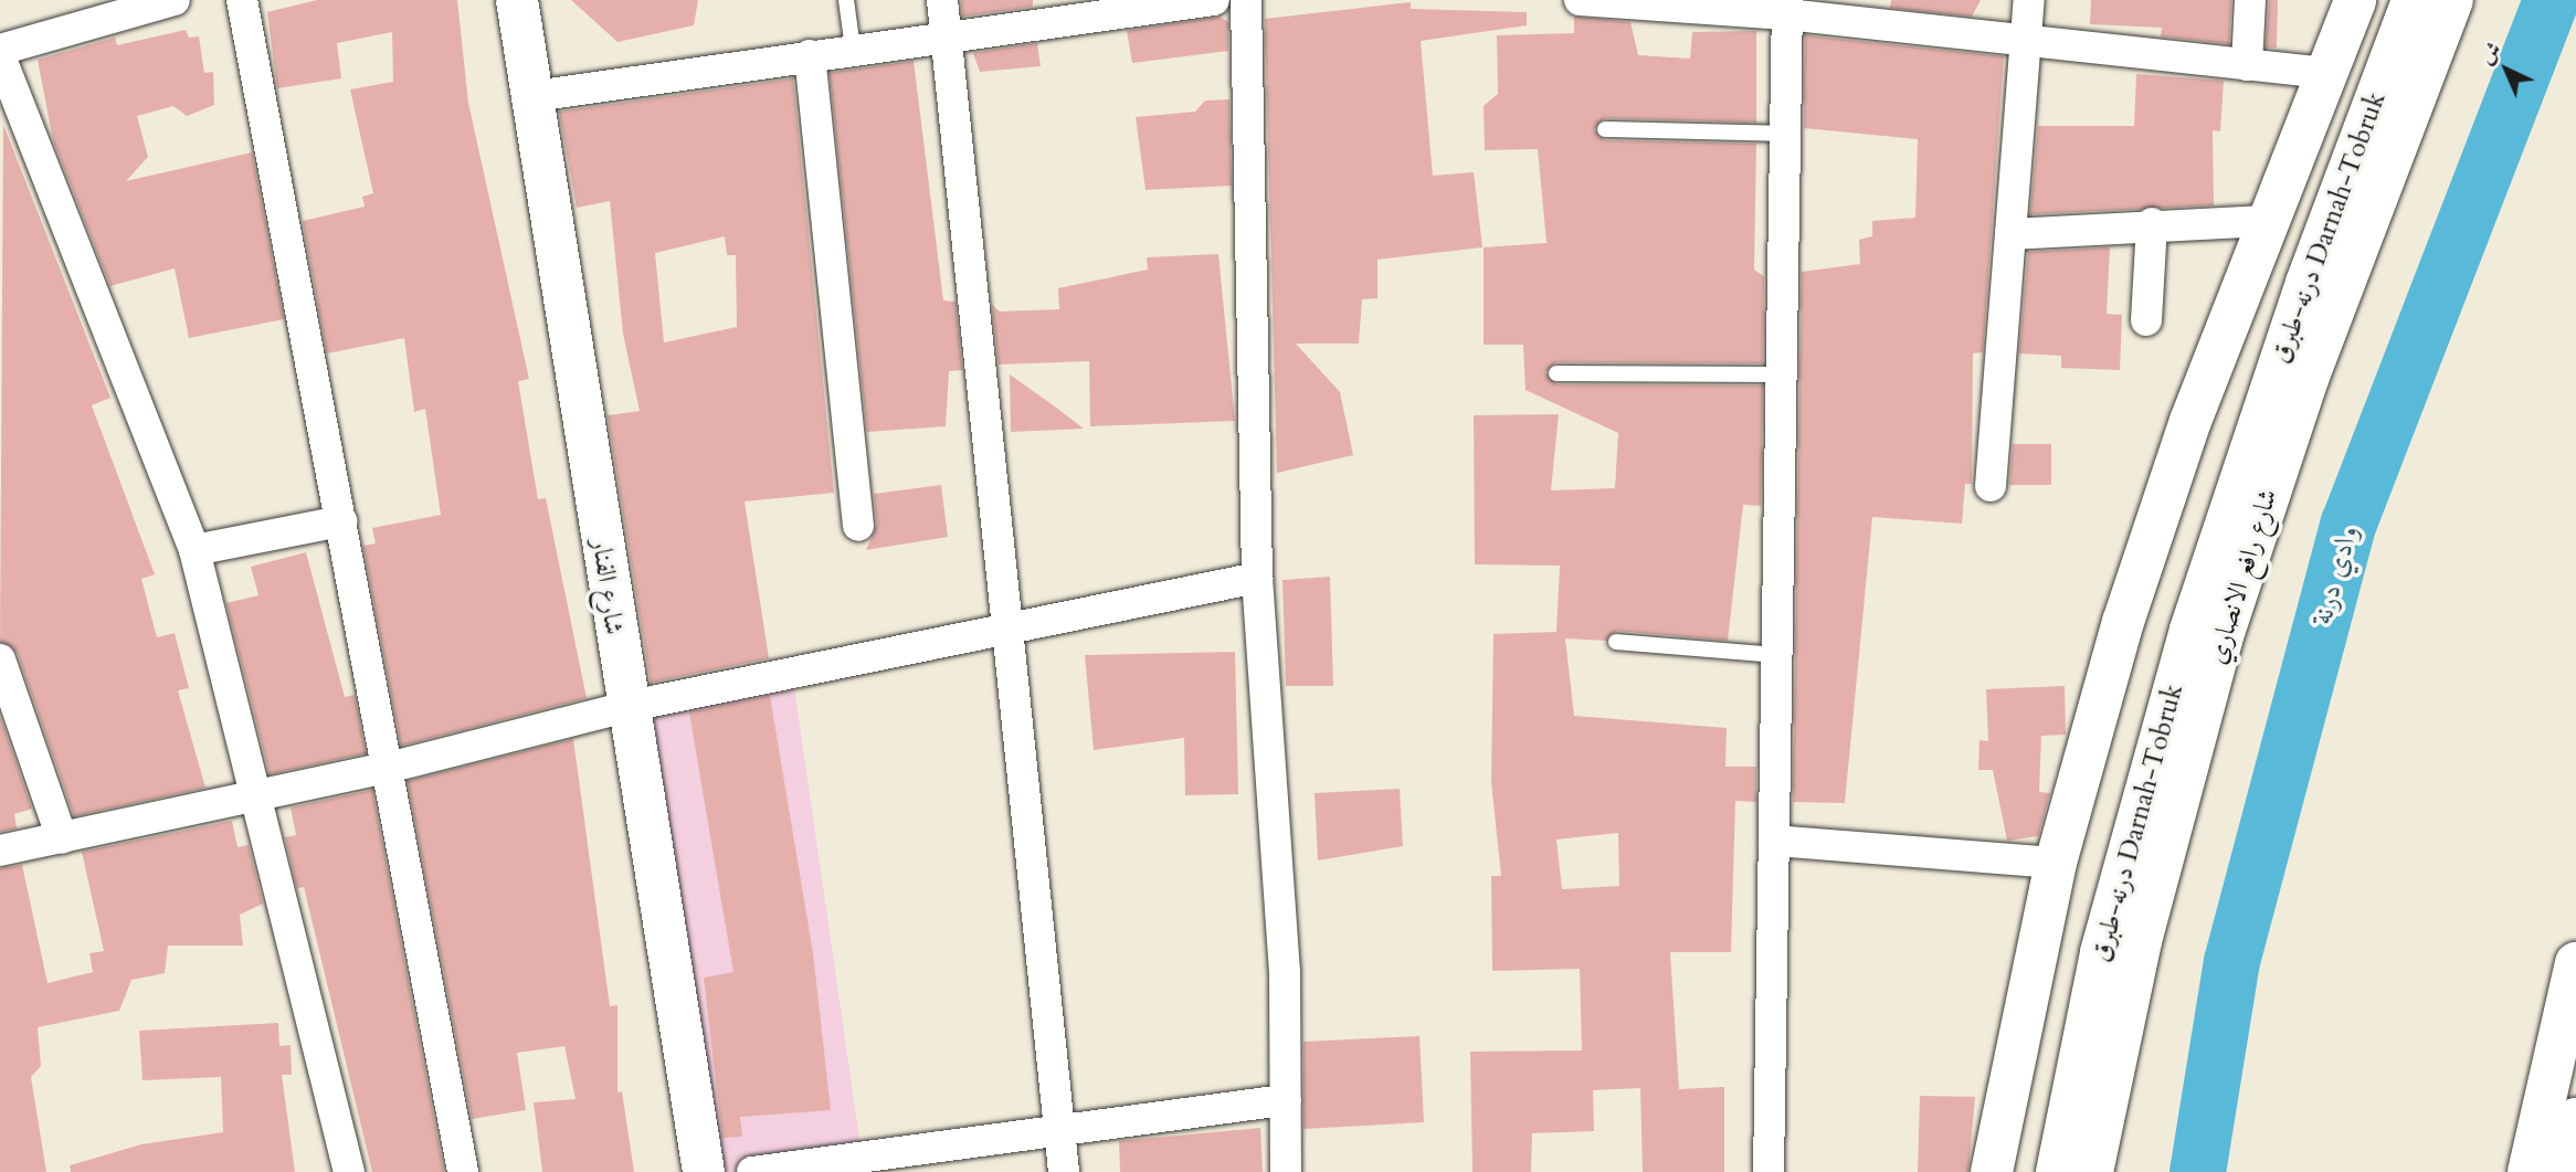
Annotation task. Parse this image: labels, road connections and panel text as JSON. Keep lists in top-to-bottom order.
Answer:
{
  "streets": {
    "street": ["درنه-طبرق Darnah-Tobruk", "شارع رافع الانصاري", "شارع الفنار"]
  },
  "water": ["وادي درنة"],
  "north": "top left"
}
